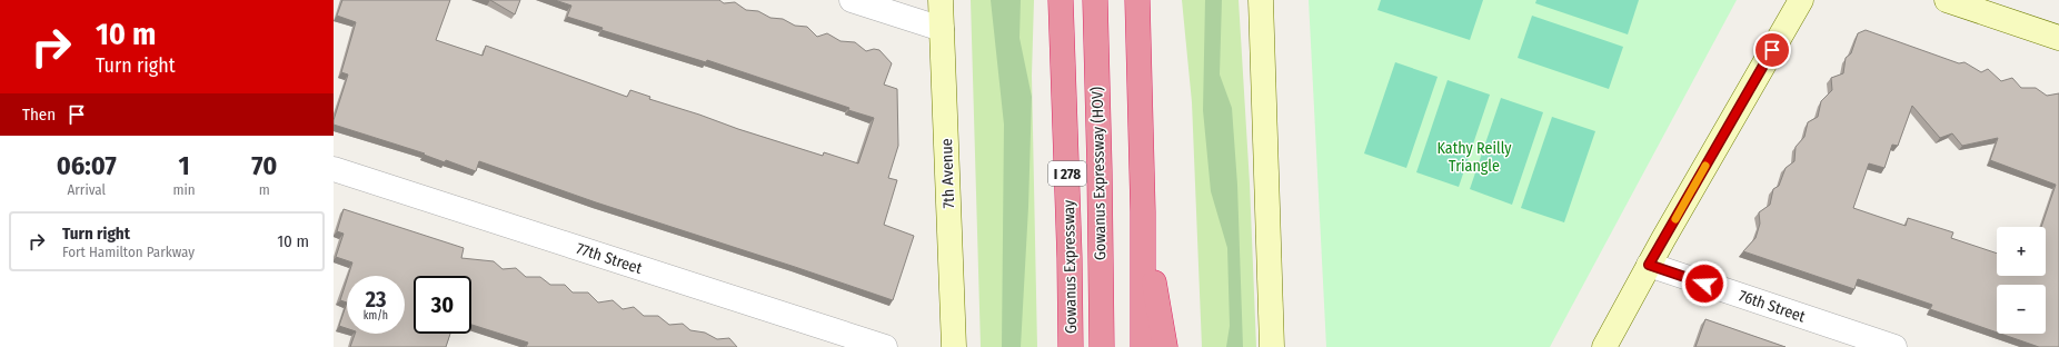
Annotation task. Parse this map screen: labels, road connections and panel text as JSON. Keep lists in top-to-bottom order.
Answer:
{
  "streets": {
    "highway": ["I 278", "Gowanus Expressway (HOV)", "Gowanus Expressway"],
    "main road": ["7th Avenue"],
    "street": ["77th Street", "76th Street"]
  },
  "parks": ["Kathy Reilly Triangle"],
  "page": {
    "turn": ["10 m", "Turn right"],
    "then": "Then",
    "eta": [
      "06:07",
      "Arrival",
      "1",
      "min",
      "70",
      "m"
    ],
    "list": [
      {
        "name": "Turn right",
        "note": "Fort Hamilton Parkway",
        "value": "10 m"
      }
    ],
    "map_buttons": ["+", "−"],
    "speed": "23 km/h",
    "limit": "30"
  }
}
